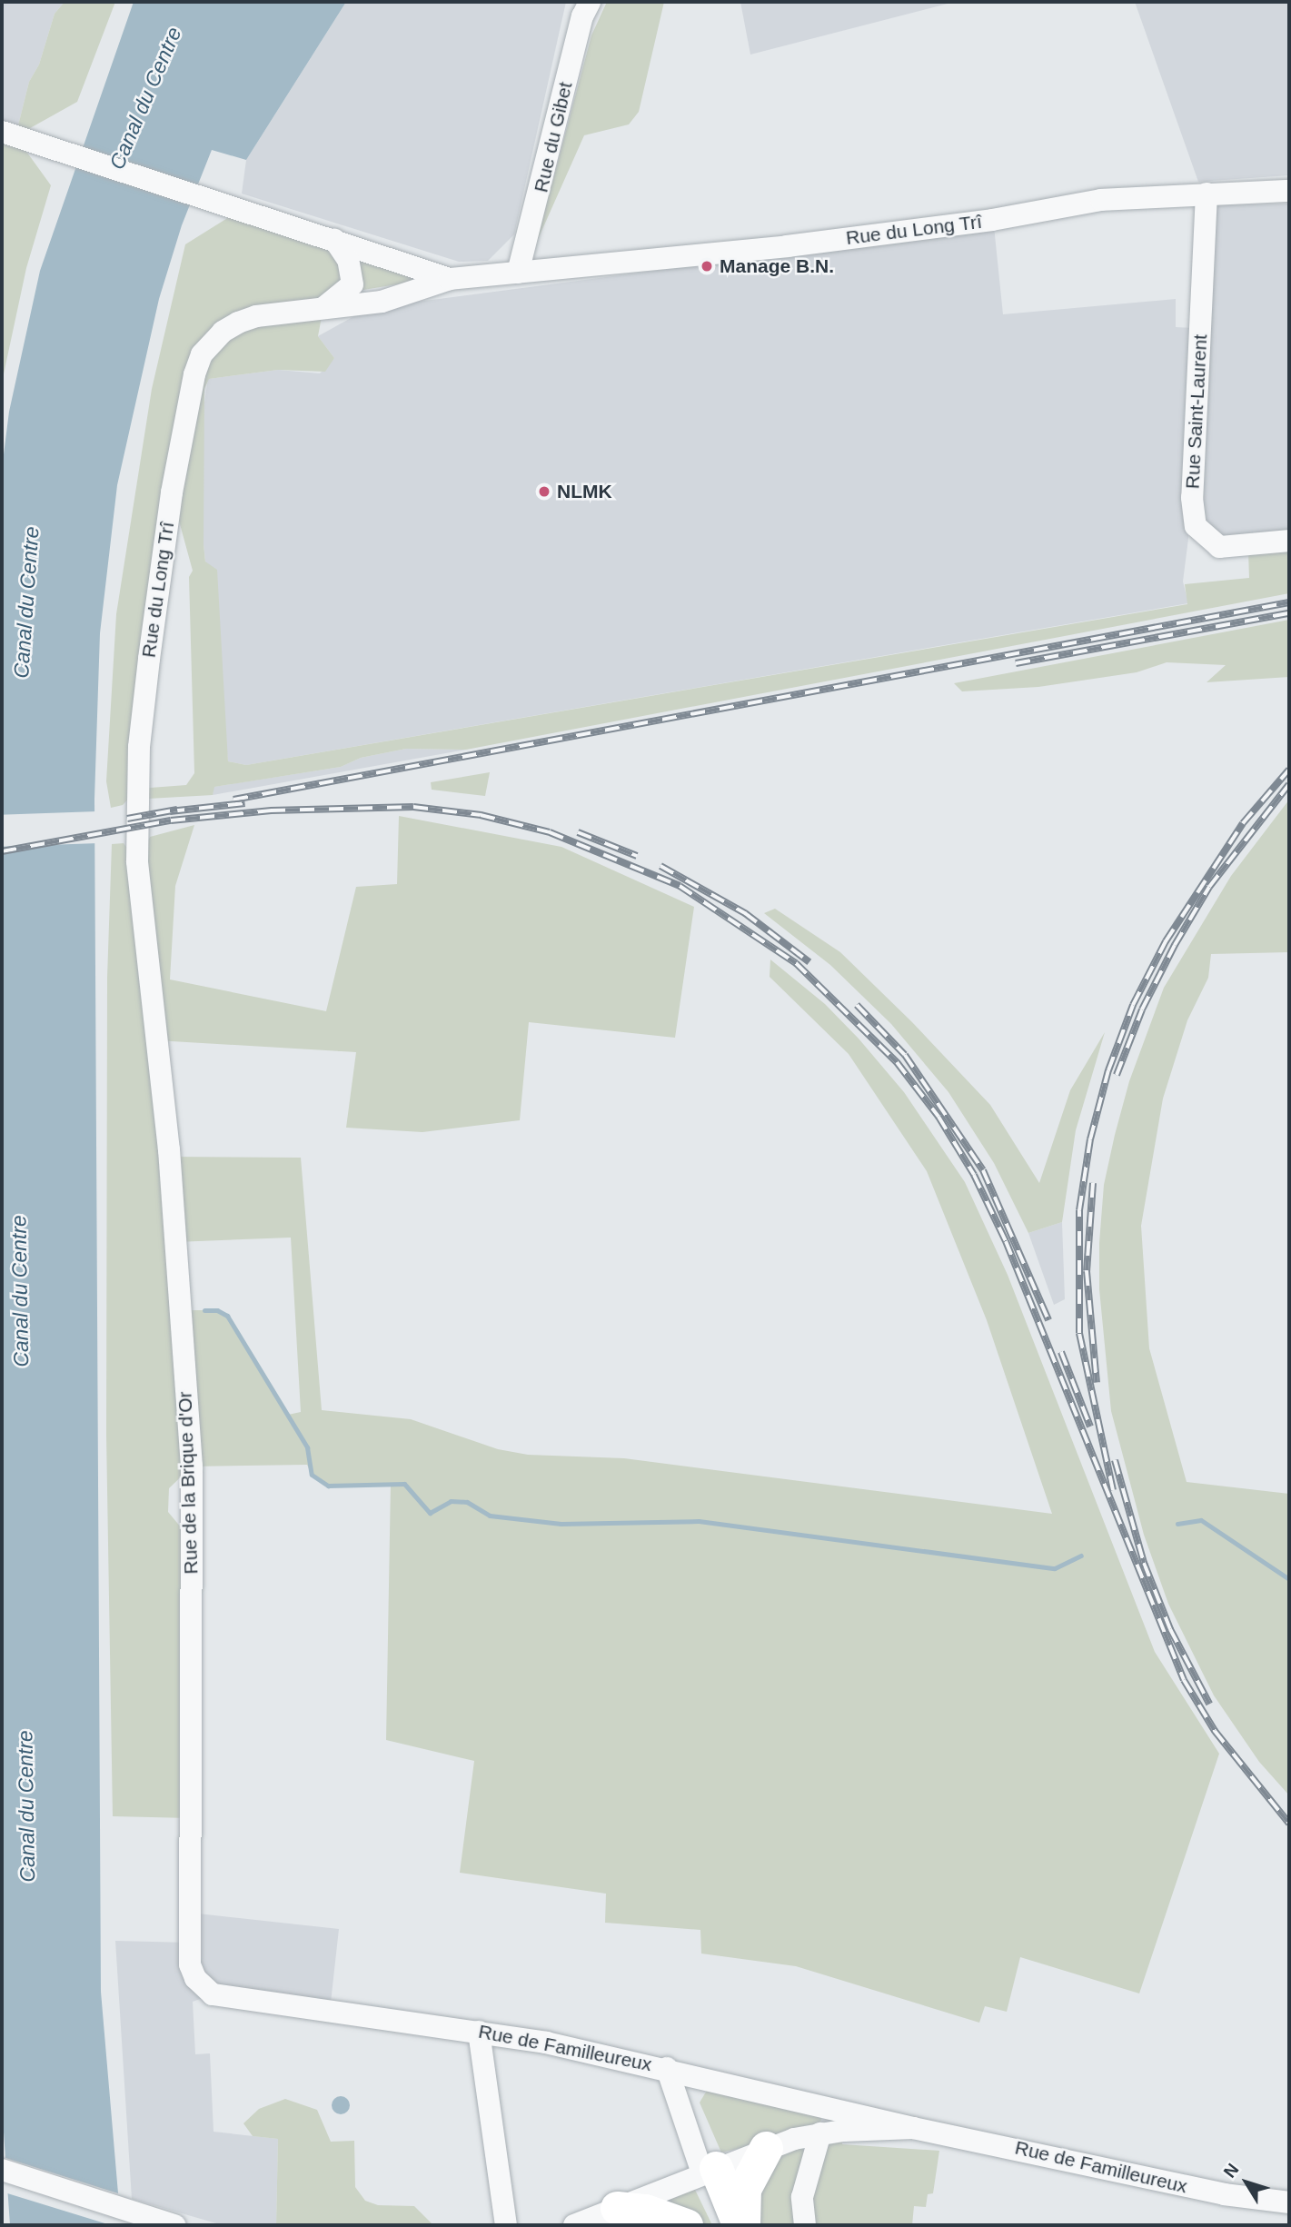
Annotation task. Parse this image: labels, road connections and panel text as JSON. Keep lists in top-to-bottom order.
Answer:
{
  "streets": {
    "street": [
      "Rue du Gibet",
      "Rue du Long Trî",
      "Rue Saint-Laurent",
      "Rue de la Brique d'Or",
      "Rue de Familleureux"
    ]
  },
  "crossings": [
    ["Rue du Gibet", "Rue du Long Trî"],
    ["Rue du Long Trî", "Rue Saint-Laurent"],
    ["Rue du Long Trî", "Rue de la Brique d'Or"],
    ["Rue de la Brique d'Or", "Rue de Familleureux"]
  ],
  "water": ["Canal du Centre"],
  "places": ["Manage B.N.", "NLMK"],
  "north": "top left"
}
